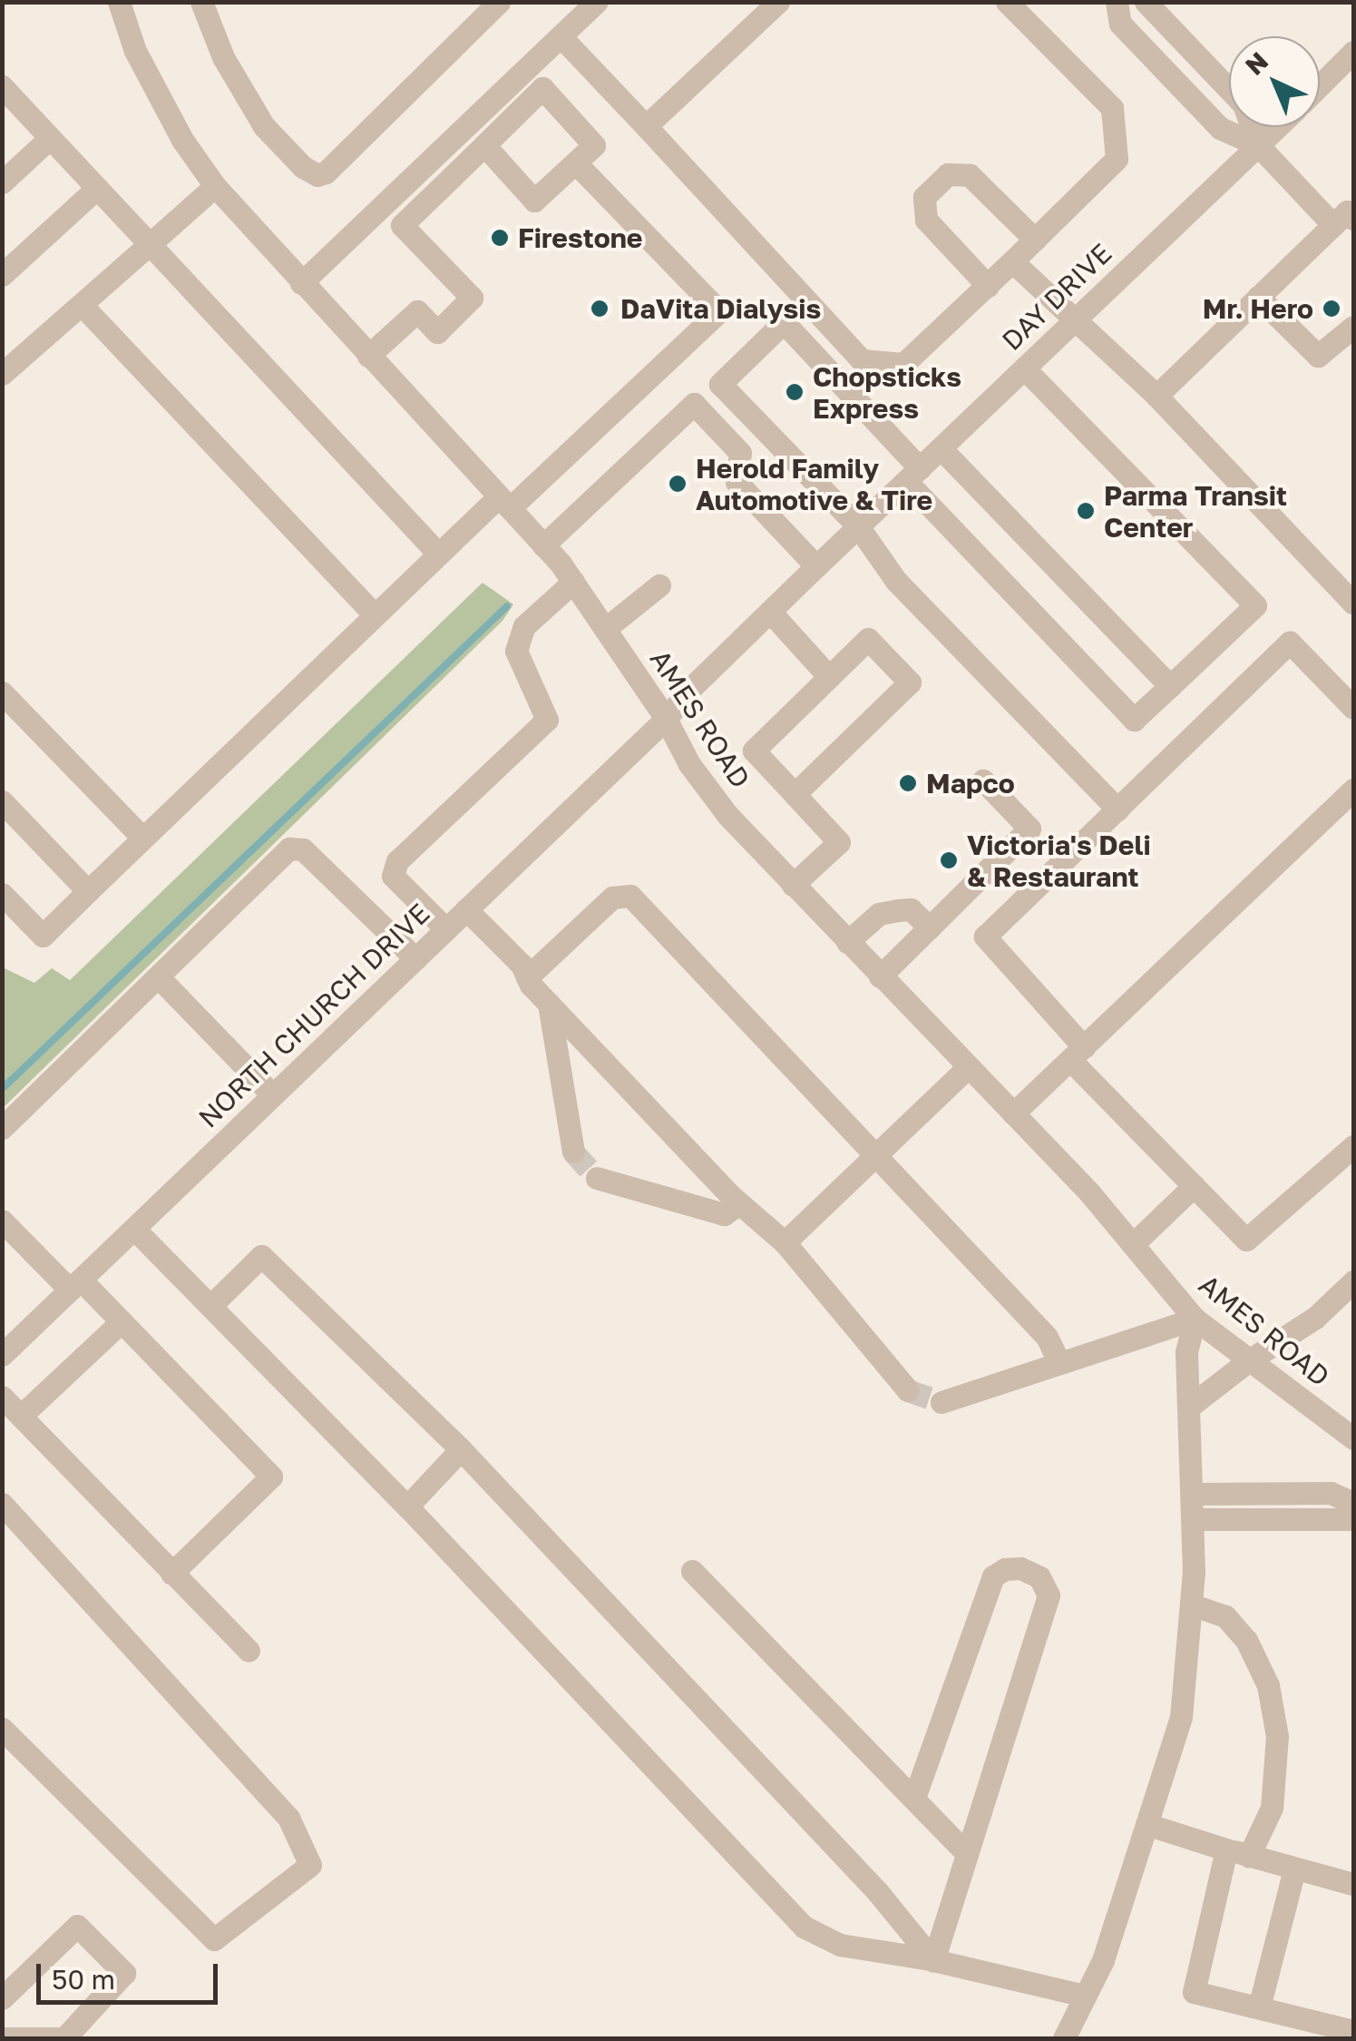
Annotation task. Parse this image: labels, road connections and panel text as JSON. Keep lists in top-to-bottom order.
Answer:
{
  "streets": {
    "street": ["DAY DRIVE", "AMES ROAD", "NORTH CHURCH DRIVE"]
  },
  "crossings": [
    ["DAY DRIVE", "AMES ROAD"],
    ["DAY DRIVE", "NORTH CHURCH DRIVE"],
    ["AMES ROAD", "NORTH CHURCH DRIVE"]
  ],
  "places": [
    "Firestone",
    "DaVita Dialysis",
    "Mr. Hero",
    "Chopsticks Express",
    "Herold Family Automotive & Tire",
    "Parma Transit Center",
    "Mapco",
    "Victoria's Deli & Restaurant"
  ],
  "scale_bar": "50 m",
  "north": "top left"
}
